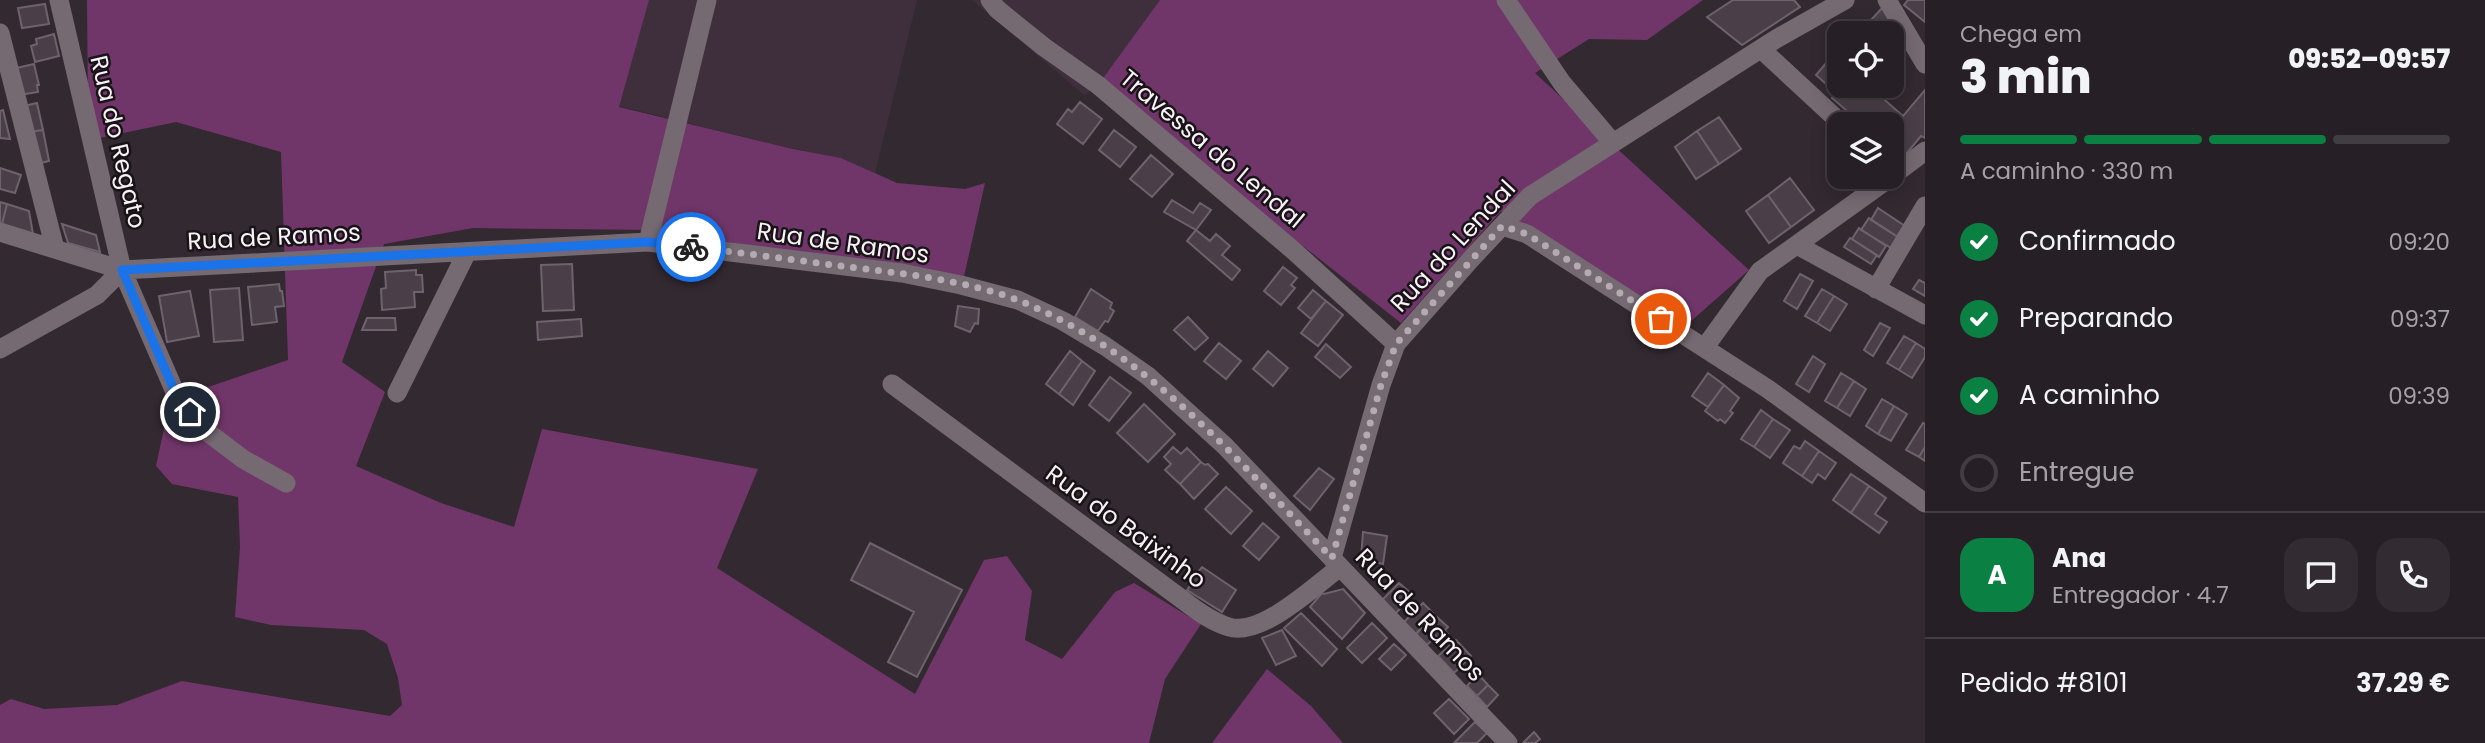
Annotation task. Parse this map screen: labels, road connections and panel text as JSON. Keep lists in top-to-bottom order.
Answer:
{
  "streets": {
    "street": [
      "Rua do Regato",
      "Travessa do Lendal",
      "Rua de Ramos",
      "Rua do Lendal",
      "Rua do Baixinho"
    ]
  },
  "crossings": [
    ["Rua do Regato", "Rua de Ramos"],
    ["Travessa do Lendal", "Rua do Lendal"],
    ["Rua de Ramos", "Rua do Lendal"],
    ["Rua de Ramos", "Rua do Baixinho"],
    ["Rua do Lendal", "Rua do Baixinho"]
  ],
  "page": {
    "heading": ["3 min", "Chega em", "09:52–09:57"],
    "panel": [
      "Ana",
      "Entregador · 4.7",
      "Pedido #8101",
      "37.29 €"
    ],
    "bar": "A caminho · 330 m",
    "list": [
      ["Confirmado", "09:20"],
      ["Preparando", "09:37"],
      ["A caminho", "09:39"],
      "Entregue"
    ],
    "round": "A"
  }
}
